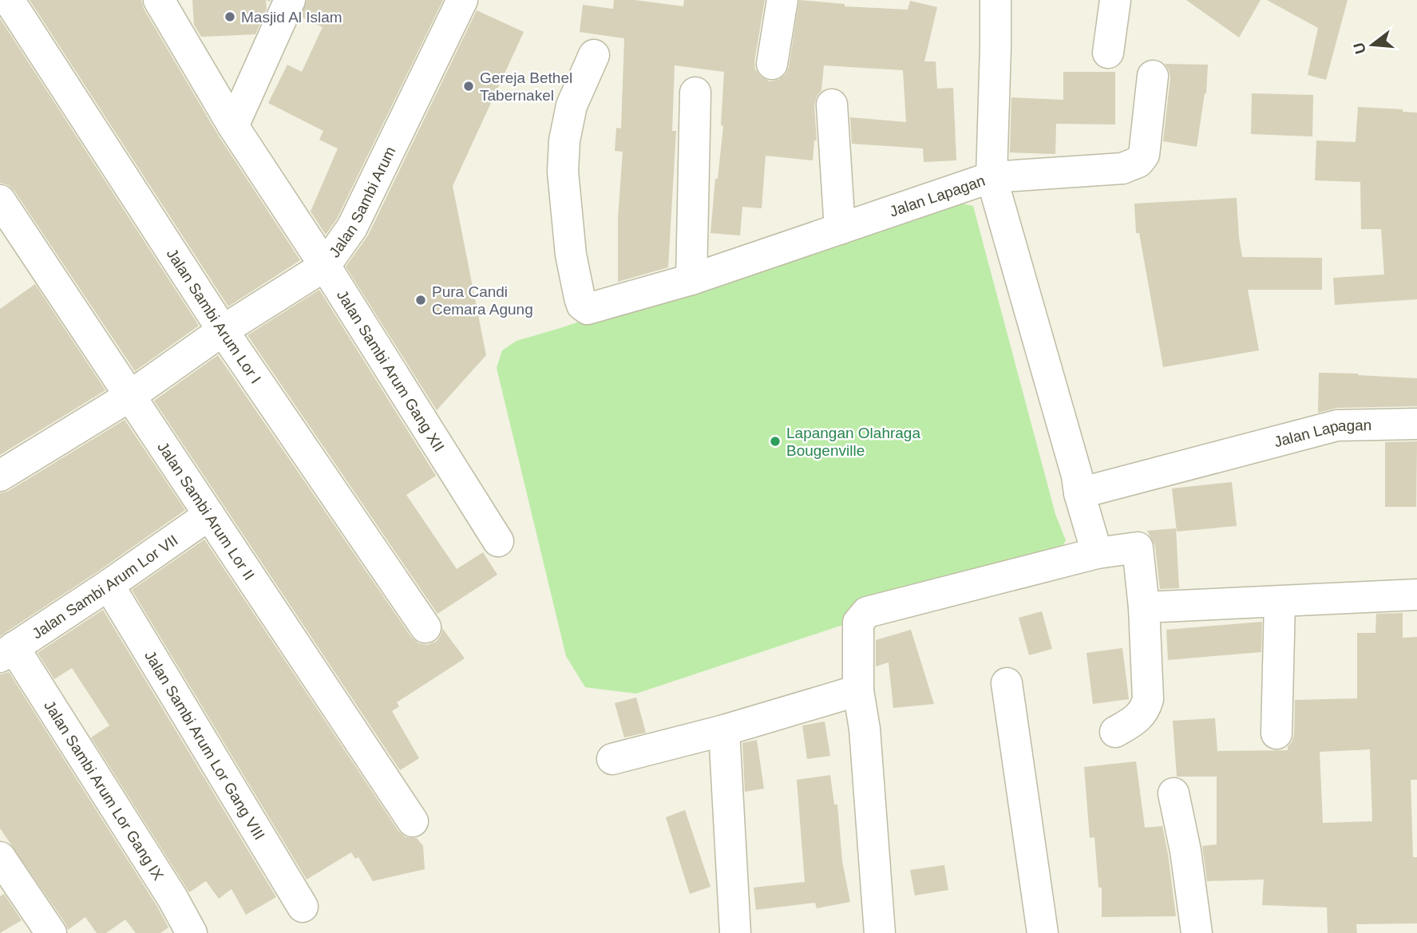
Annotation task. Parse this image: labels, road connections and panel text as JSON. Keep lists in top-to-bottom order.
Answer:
{
  "streets": {
    "street": [
      "Jalan Lapagan",
      "Jalan Sambi Arum",
      "Jalan Sambi Arum Lor I",
      "Jalan Sambi Arum Gang XII",
      "Jalan Sambi Arum Lor II",
      "Jalan Sambi Arum Lor VII",
      "Jalan Sambi Arum Lor Gang VIII",
      "Jalan Sambi Arum Lor Gang IX"
    ]
  },
  "crossings": [
    ["Jalan Sambi Arum", "Jalan Sambi Arum Lor I"],
    ["Jalan Sambi Arum", "Jalan Sambi Arum Gang XII"],
    ["Jalan Sambi Arum", "Jalan Sambi Arum Lor II"],
    ["Jalan Sambi Arum Lor II", "Jalan Sambi Arum Lor VII"],
    ["Jalan Sambi Arum Lor VII", "Jalan Sambi Arum Lor Gang VIII"],
    ["Jalan Sambi Arum Lor VII", "Jalan Sambi Arum Lor Gang IX"]
  ],
  "places": [
    "Masjid Al Islam",
    "Gereja Bethel Tabernakel",
    "Pura Candi Cemara Agung",
    "Lapangan Olahraga Bougenville"
  ],
  "north": "left"
}
